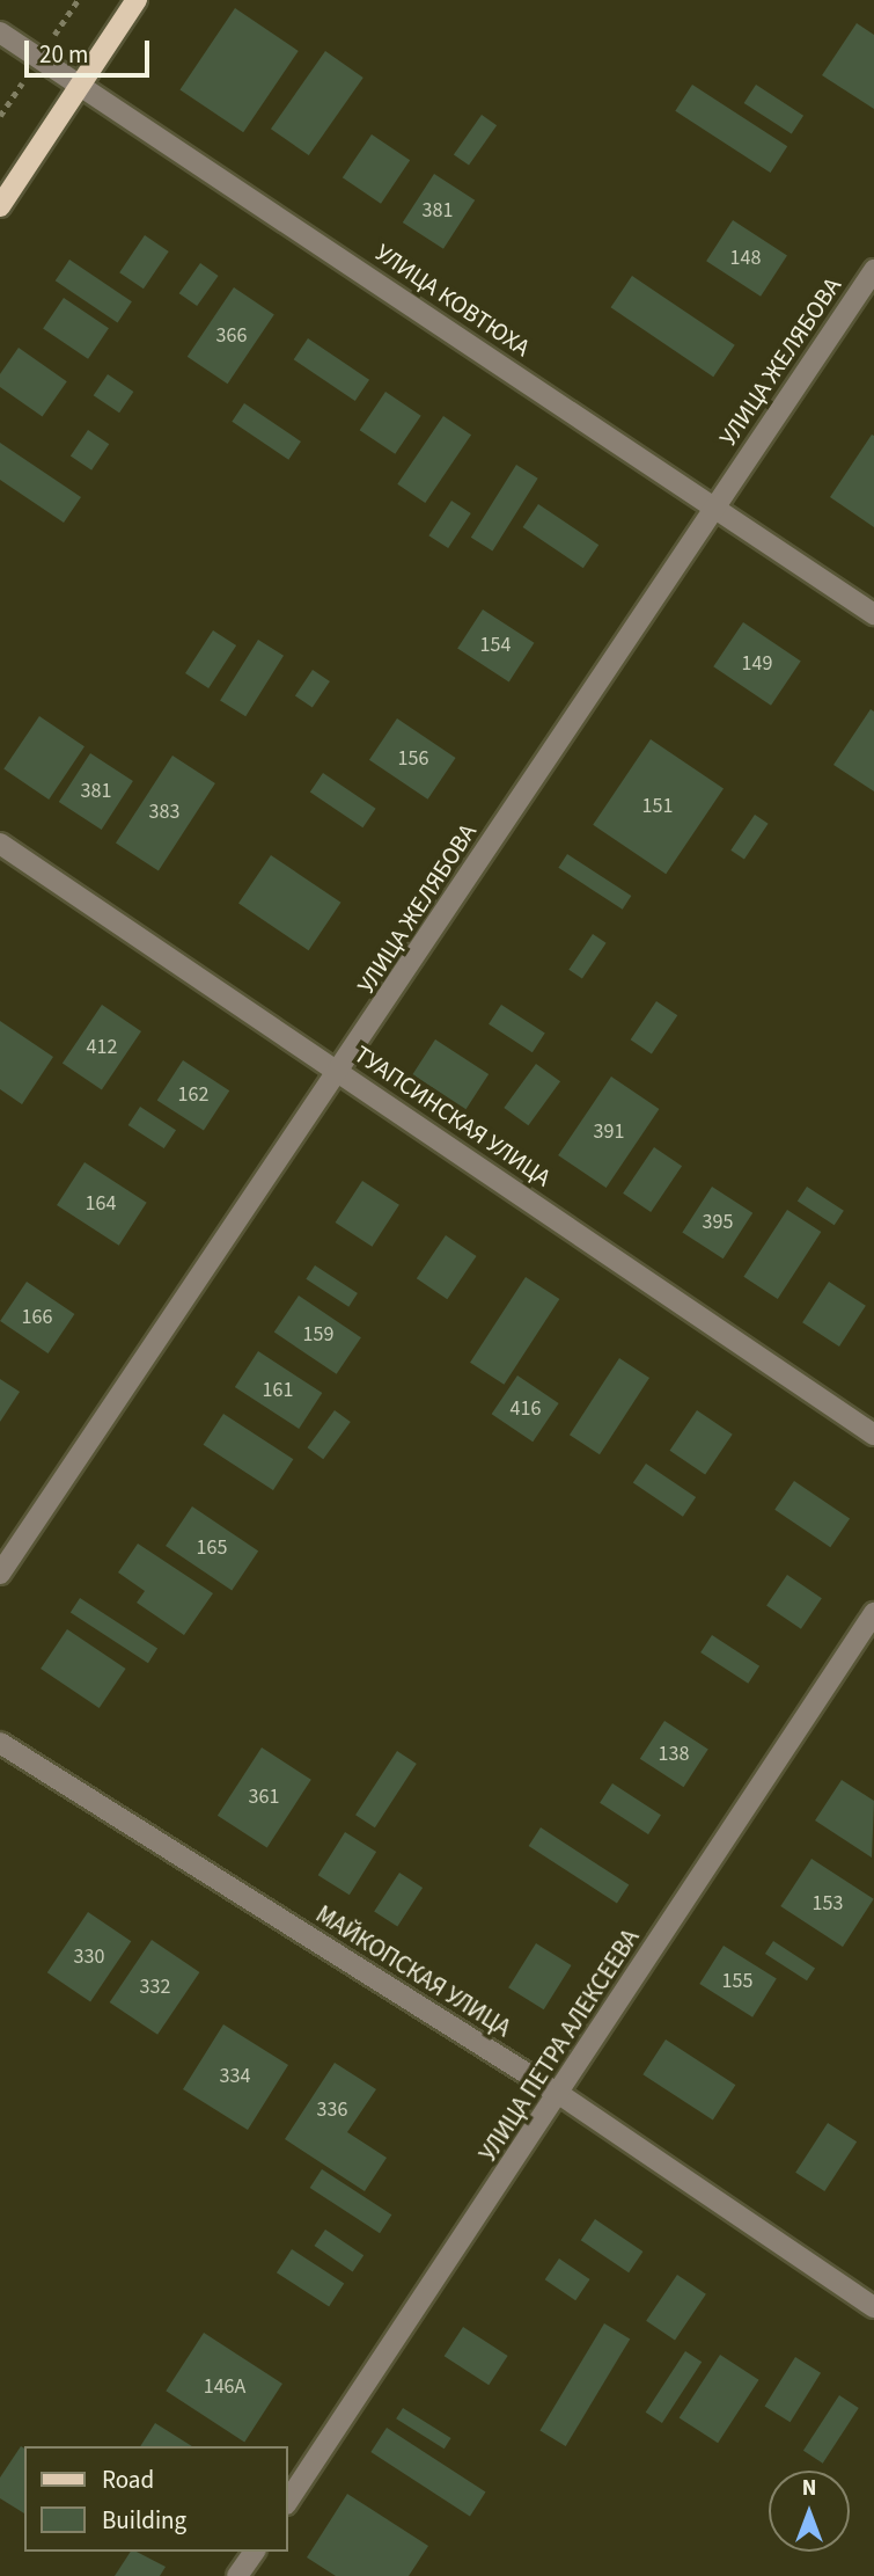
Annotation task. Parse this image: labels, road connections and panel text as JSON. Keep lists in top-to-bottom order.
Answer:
{
  "streets": {
    "street": [
      "УЛИЦА КОВТЮХА",
      "УЛИЦА ЖЕЛЯБОВА",
      "ТУАПСИНСКАЯ УЛИЦА",
      "МАЙКОПСКАЯ УЛИЦА",
      "УЛИЦА ПЕТРА АЛЕКСЕЕВА"
    ]
  },
  "crossings": [
    ["УЛИЦА КОВТЮХА", "УЛИЦА ЖЕЛЯБОВА"],
    ["УЛИЦА ЖЕЛЯБОВА", "ТУАПСИНСКАЯ УЛИЦА"],
    ["МАЙКОПСКАЯ УЛИЦА", "УЛИЦА ПЕТРА АЛЕКСЕЕВА"]
  ],
  "house_numbers": [
    "381",
    "148",
    "366",
    "154",
    "149",
    "156",
    "381",
    "151",
    "383",
    "412",
    "162",
    "391",
    "164",
    "395",
    "166",
    "159",
    "161",
    "416",
    "165",
    "138",
    "361",
    "153",
    "330",
    "155",
    "332",
    "334",
    "336",
    "146А"
  ],
  "legend": ["Road", "Building"],
  "scale_bar": "20 m",
  "north": "top"
}
